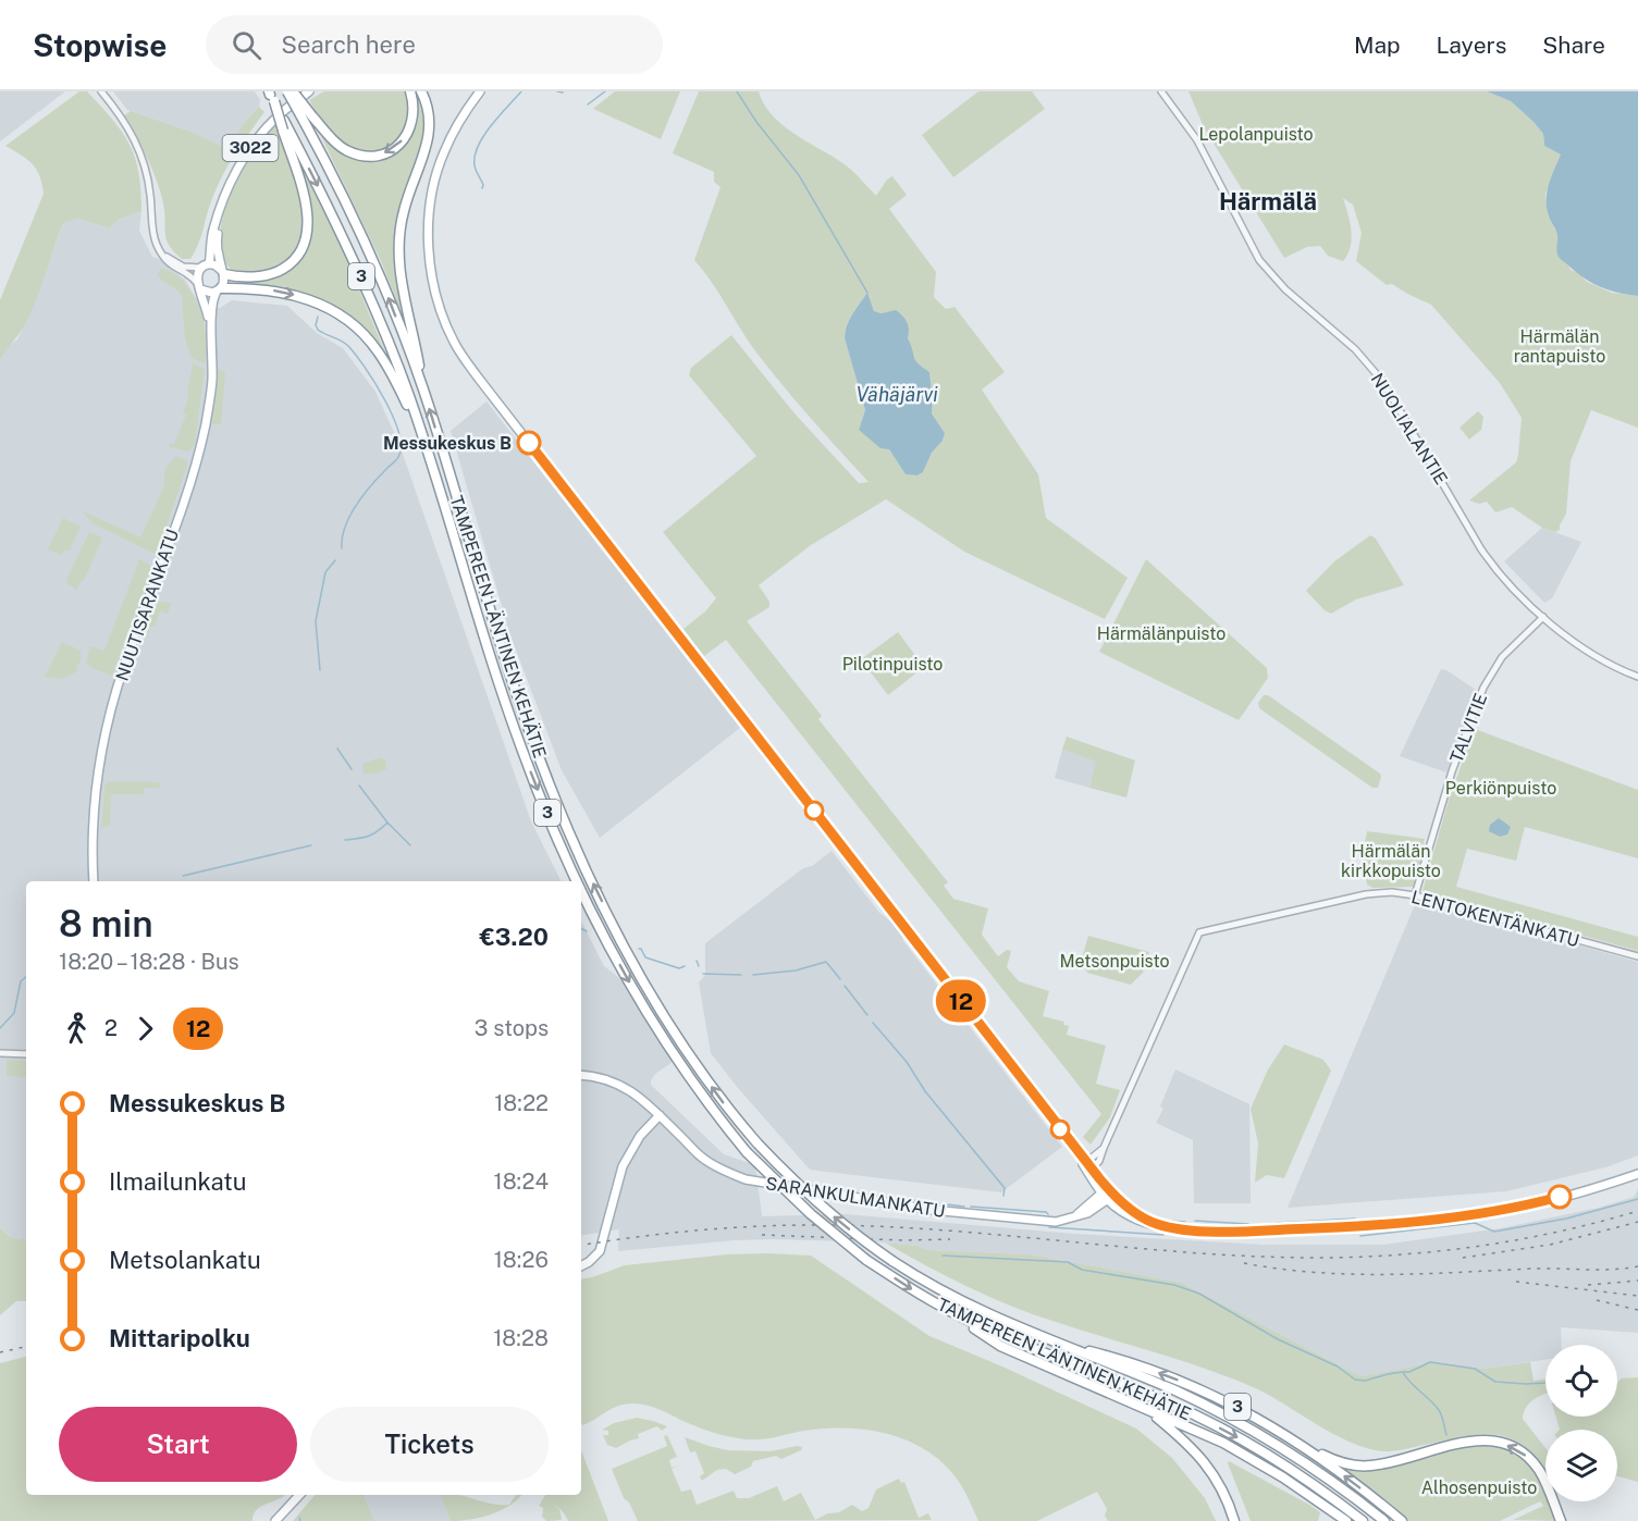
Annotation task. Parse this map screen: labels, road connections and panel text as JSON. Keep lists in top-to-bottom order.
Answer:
{
  "streets": {
    "highway": ["3", "TAMPEREEN LÄNTINEN KEHÄTIE"],
    "main road": ["3022", "NUUTISARANKATU", "SARANKULMANKATU"],
    "street": ["NUOLIALANTIE", "TALVITIE", "LENTOKENTÄNKATU"]
  },
  "crossings": [
    ["3022", "NUUTISARANKATU"],
    ["3", "TAMPEREEN LÄNTINEN KEHÄTIE"],
    ["NUOLIALANTIE", "TALVITIE"],
    ["TALVITIE", "LENTOKENTÄNKATU"]
  ],
  "districts": ["Härmälä"],
  "water": ["Vähäjärvi"],
  "parks": [
    "Lepolanpuisto",
    "Härmälän rantapuisto",
    "Härmälänpuisto",
    "Pilotinpuisto",
    "Perkiönpuisto",
    "Härmälän kirkkopuisto",
    "Metsonpuisto",
    "Alhosenpuisto"
  ],
  "places": ["Messukeskus B"],
  "lines": ["bus line 12"],
  "page": {
    "header": "Stopwise",
    "search": "Search here",
    "nav": ["Map", "Layers", "Share"],
    "on_map": "12",
    "heading": ["8 min", "18:20 – 18:28 · Bus", "€3.20"],
    "legs": ["2", "12", "3 stops"],
    "list": [
      {
        "name": "Messukeskus B",
        "value": "18:22"
      },
      {
        "name": "Ilmailunkatu",
        "value": "18:24"
      },
      {
        "name": "Metsolankatu",
        "value": "18:26"
      },
      {
        "name": "Mittaripolku",
        "value": "18:28"
      }
    ],
    "buttons": ["Start", "Tickets"]
  }
}
